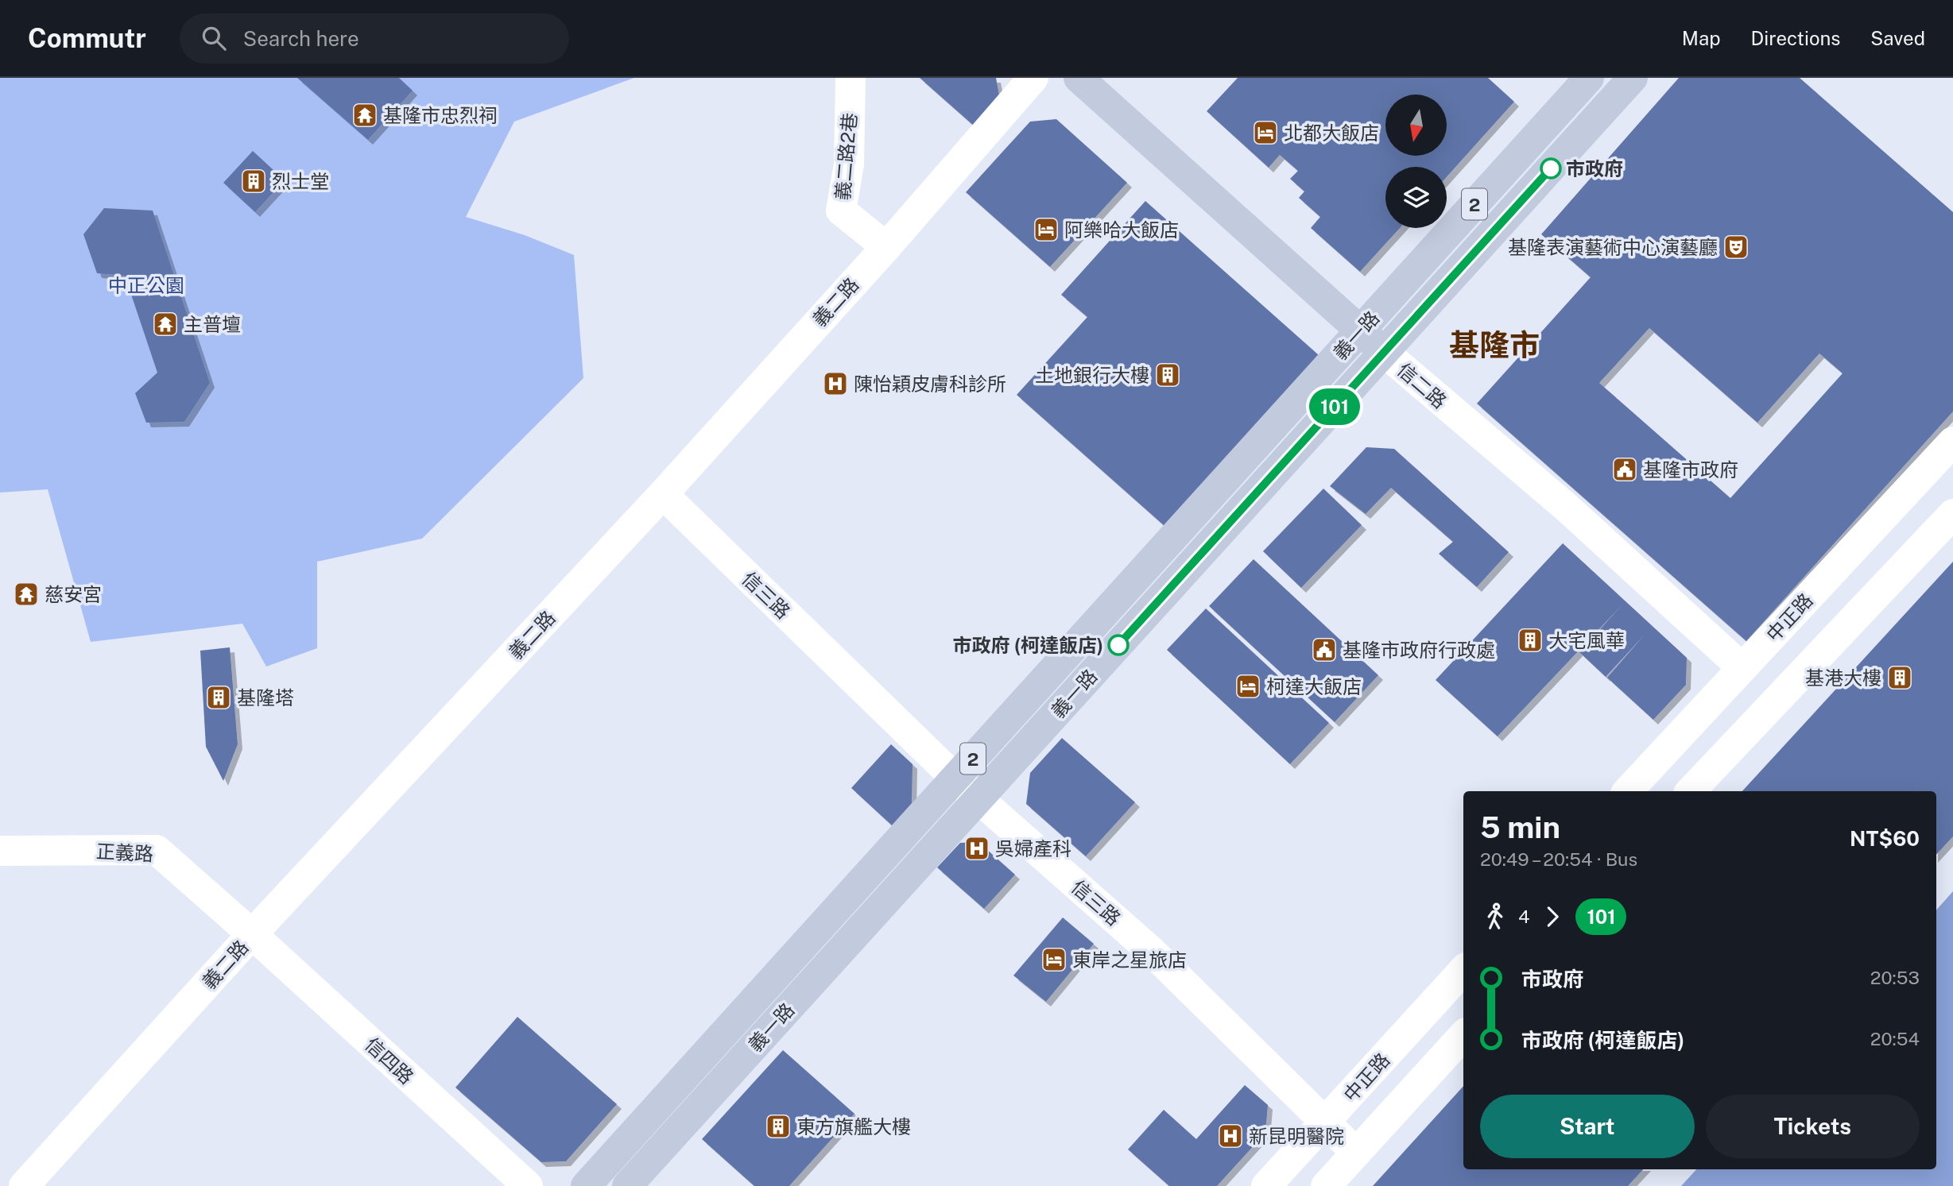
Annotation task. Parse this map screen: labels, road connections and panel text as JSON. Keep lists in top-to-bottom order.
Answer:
{
  "streets": {
    "main road": ["2", "義一路", "信二路"],
    "street": [
      "義二路2巷",
      "義二路",
      "信三路",
      "中正路",
      "正義路",
      "信四路"
    ]
  },
  "crossings": [
    ["義二路2巷", "義二路"],
    ["義二路", "信三路"],
    ["義二路", "正義路"],
    ["義二路", "信四路"],
    ["義一路", "信二路"],
    ["義一路", "信三路"],
    ["信二路", "中正路"],
    ["信三路", "中正路"],
    ["正義路", "信四路"]
  ],
  "districts": ["基隆市"],
  "parks": ["中正公園"],
  "places": {
    "temple": ["基隆市忠烈祠", "主普壇", "慈安宮"],
    "hotel": [
      "北都大飯店",
      "阿樂哈大飯店",
      "柯達大飯店",
      "東岸之星旅店"
    ],
    "other": ["市政府", "市政府 (柯達飯店)"],
    "building": [
      "烈士堂",
      "土地銀行大樓",
      "大宅風華",
      "基港大樓",
      "基隆塔",
      "東方旗艦大樓"
    ],
    "theatre": ["基隆表演藝術中心演藝廳"],
    "hospital": ["陳怡穎皮膚科診所", "吳婦產科", "新昆明醫院"],
    "public building": ["基隆市政府", "基隆市政府行政處"]
  },
  "lines": ["bus line 101"],
  "north": "bottom",
  "page": {
    "header": "Commutr",
    "search": "Search here",
    "nav": ["Map", "Directions", "Saved"],
    "on_map": "101",
    "heading": ["5 min", "20:49 – 20:54 · Bus", "NT$60"],
    "legs": ["4", "101"],
    "list": [
      {
        "name": "市政府",
        "value": "20:53"
      },
      {
        "name": "市政府 (柯達飯店)",
        "value": "20:54"
      }
    ],
    "buttons": ["Start", "Tickets"]
  }
}
